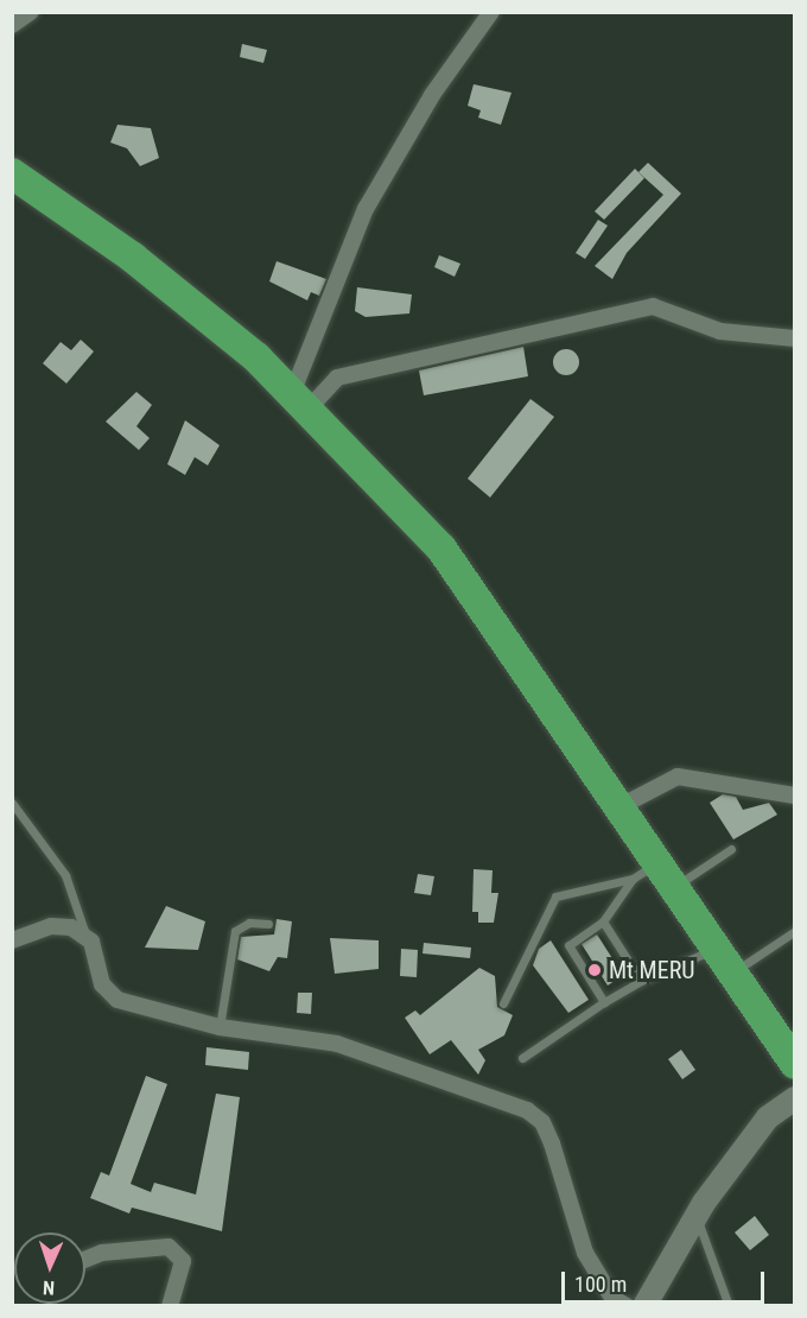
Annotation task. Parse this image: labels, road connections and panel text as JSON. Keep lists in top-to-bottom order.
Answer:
{
  "places": ["Mt MERU"],
  "scale_bar": "100 m",
  "north": "bottom"
}
